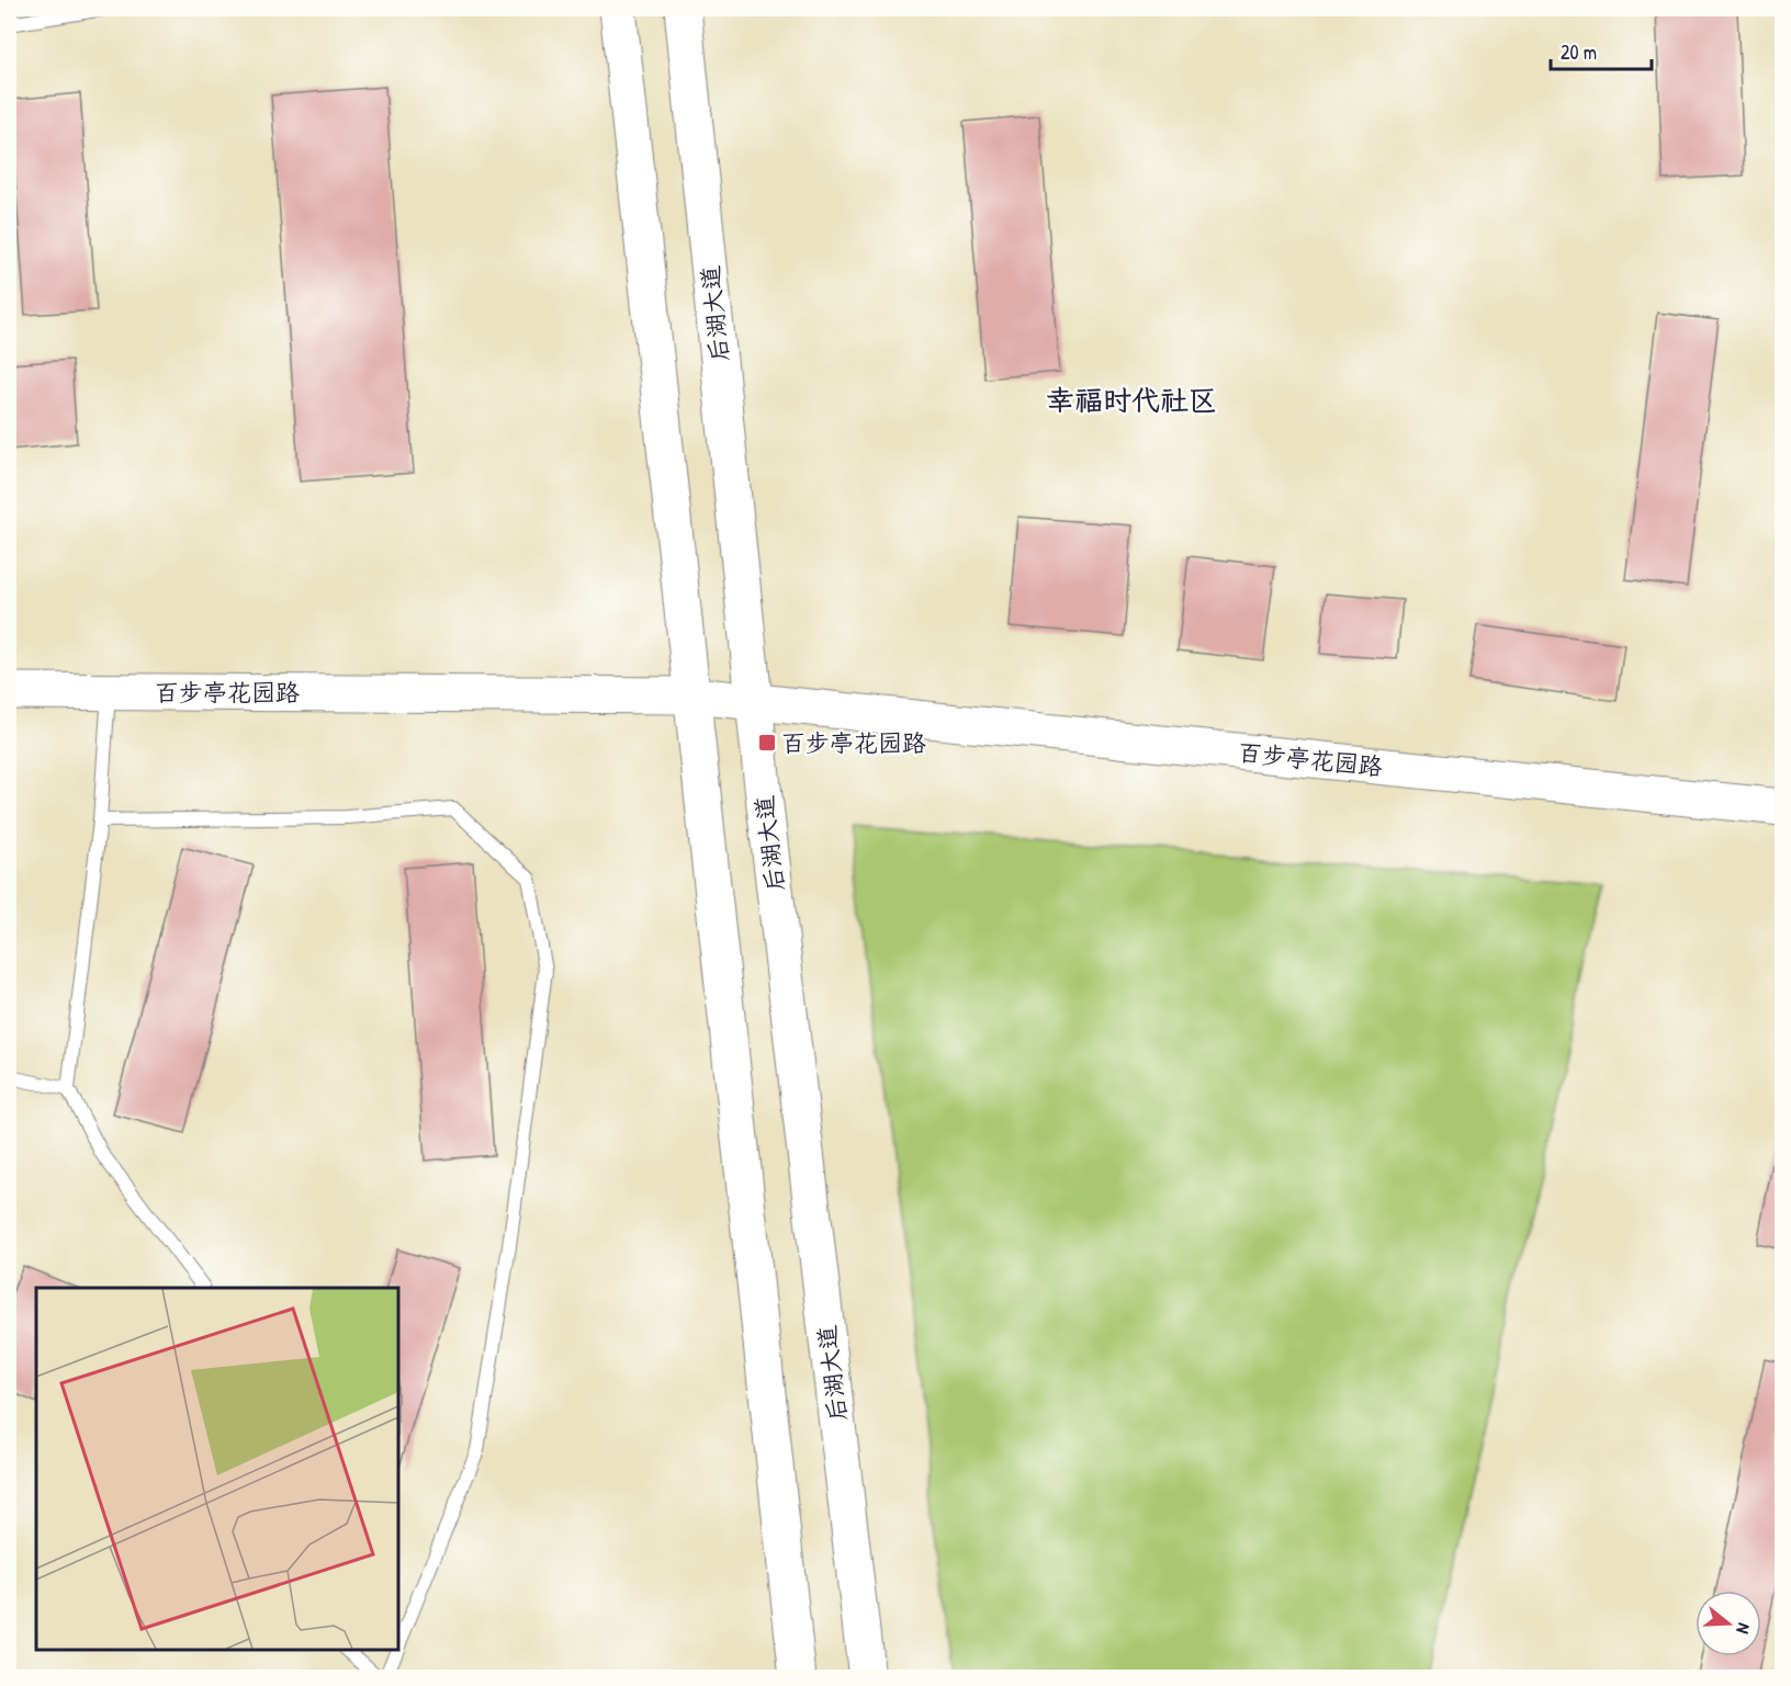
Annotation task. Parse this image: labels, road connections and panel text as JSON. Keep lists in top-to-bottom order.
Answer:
{
  "streets": {
    "main road": ["后湖大道", "百步亭花园路"]
  },
  "crossings": [
    ["后湖大道", "百步亭花园路"]
  ],
  "districts": ["幸福时代社区"],
  "places": {
    "transit": ["百步亭花园路"]
  },
  "scale_bar": "20 m",
  "north": "right"
}
